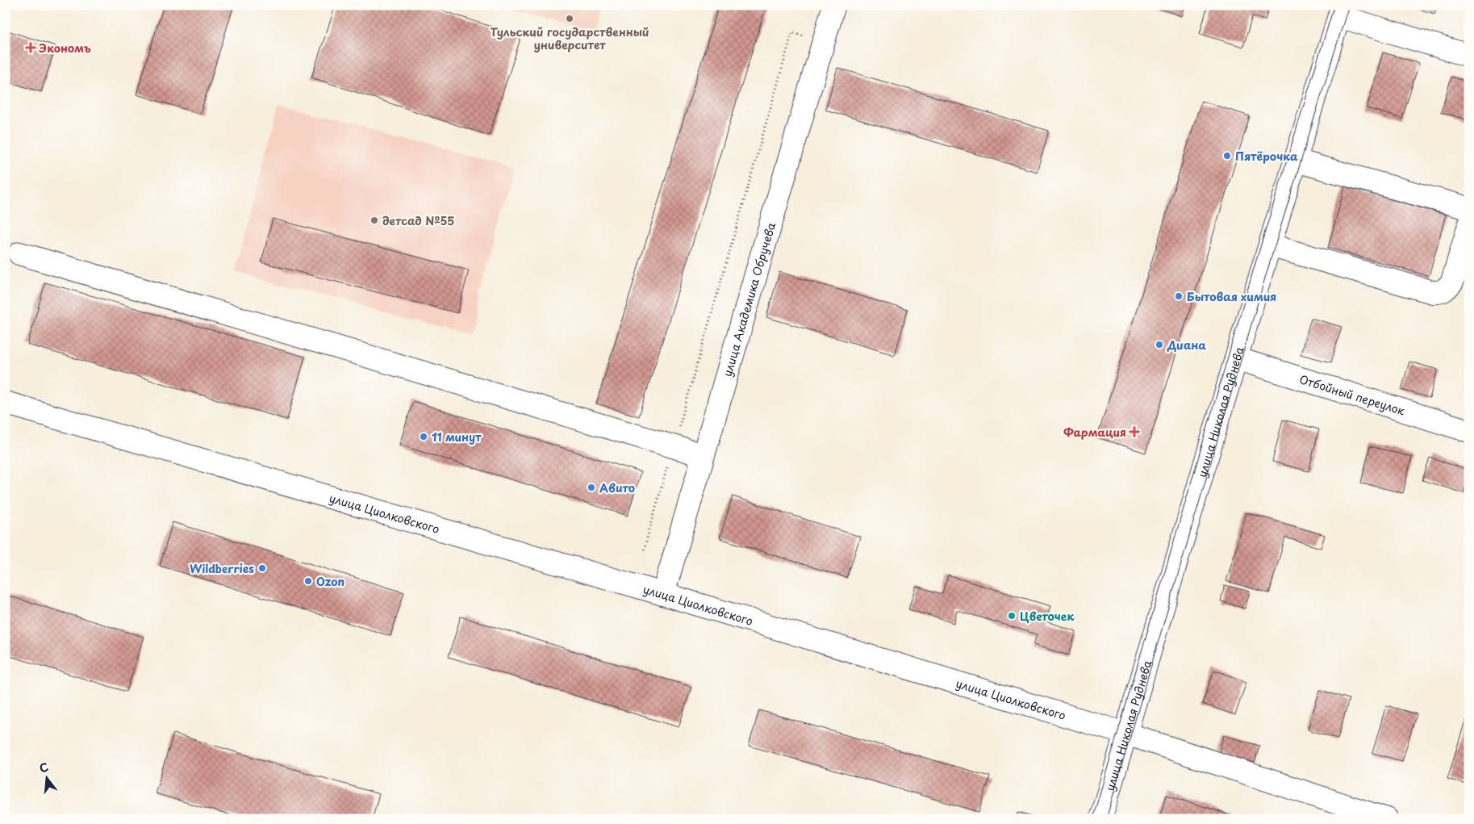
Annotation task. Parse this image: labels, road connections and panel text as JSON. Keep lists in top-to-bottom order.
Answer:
{
  "streets": {
    "street": [
      "улица Академика Обручева",
      "Отбойный переулок",
      "улица Николая Руднева",
      "улица Циолковского"
    ]
  },
  "crossings": [
    ["улица Академика Обручева", "улица Циолковского"],
    ["Отбойный переулок", "улица Николая Руднева"],
    ["улица Николая Руднева", "улица Циолковского"]
  ],
  "places": {
    "other": [
      "Тульский государственный университет",
      "Пятёрочка",
      "детсад №55",
      "Бытовая химия",
      "Диана",
      "11 минут",
      "Авито",
      "Wildberries",
      "Ozon",
      "Цветочек"
    ],
    "health": ["Экономъ", "Фармация"]
  },
  "north": "top"
}
